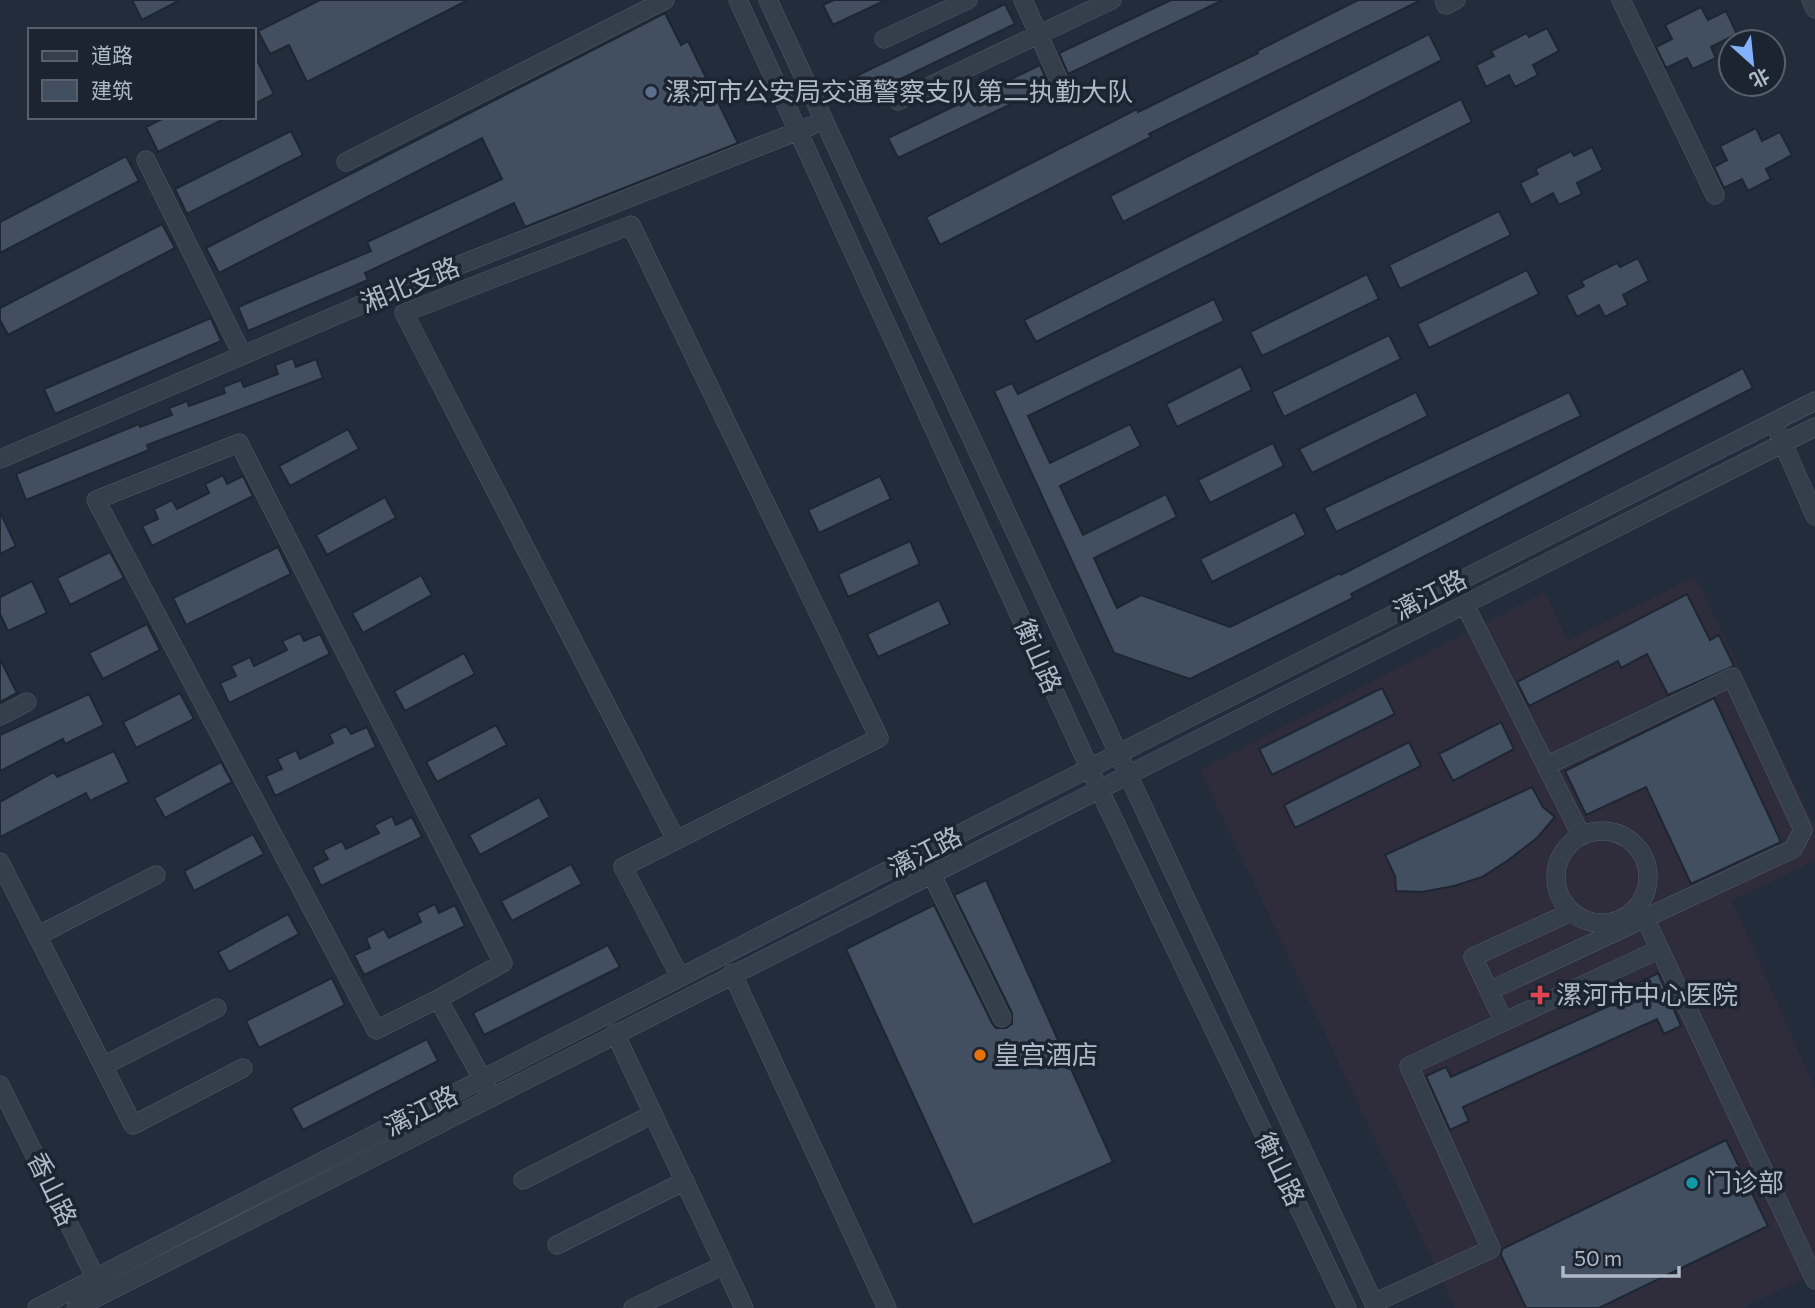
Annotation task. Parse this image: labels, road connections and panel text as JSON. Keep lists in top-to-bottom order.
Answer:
{
  "streets": {
    "street": [
      "湘北支路",
      "漓江路",
      "衡山路",
      "香山路"
    ]
  },
  "crossings": [
    ["湘北支路", "衡山路"],
    ["漓江路", "衡山路"],
    ["漓江路", "香山路"]
  ],
  "places": {
    "other": ["漯河市公安局交通警察支队第二执勤大队", "皇宫酒店", "门诊部"],
    "health": ["漯河市中心医院"]
  },
  "legend": ["道路", "建筑"],
  "scale_bar": "50 m",
  "north": "bottom right"
}
